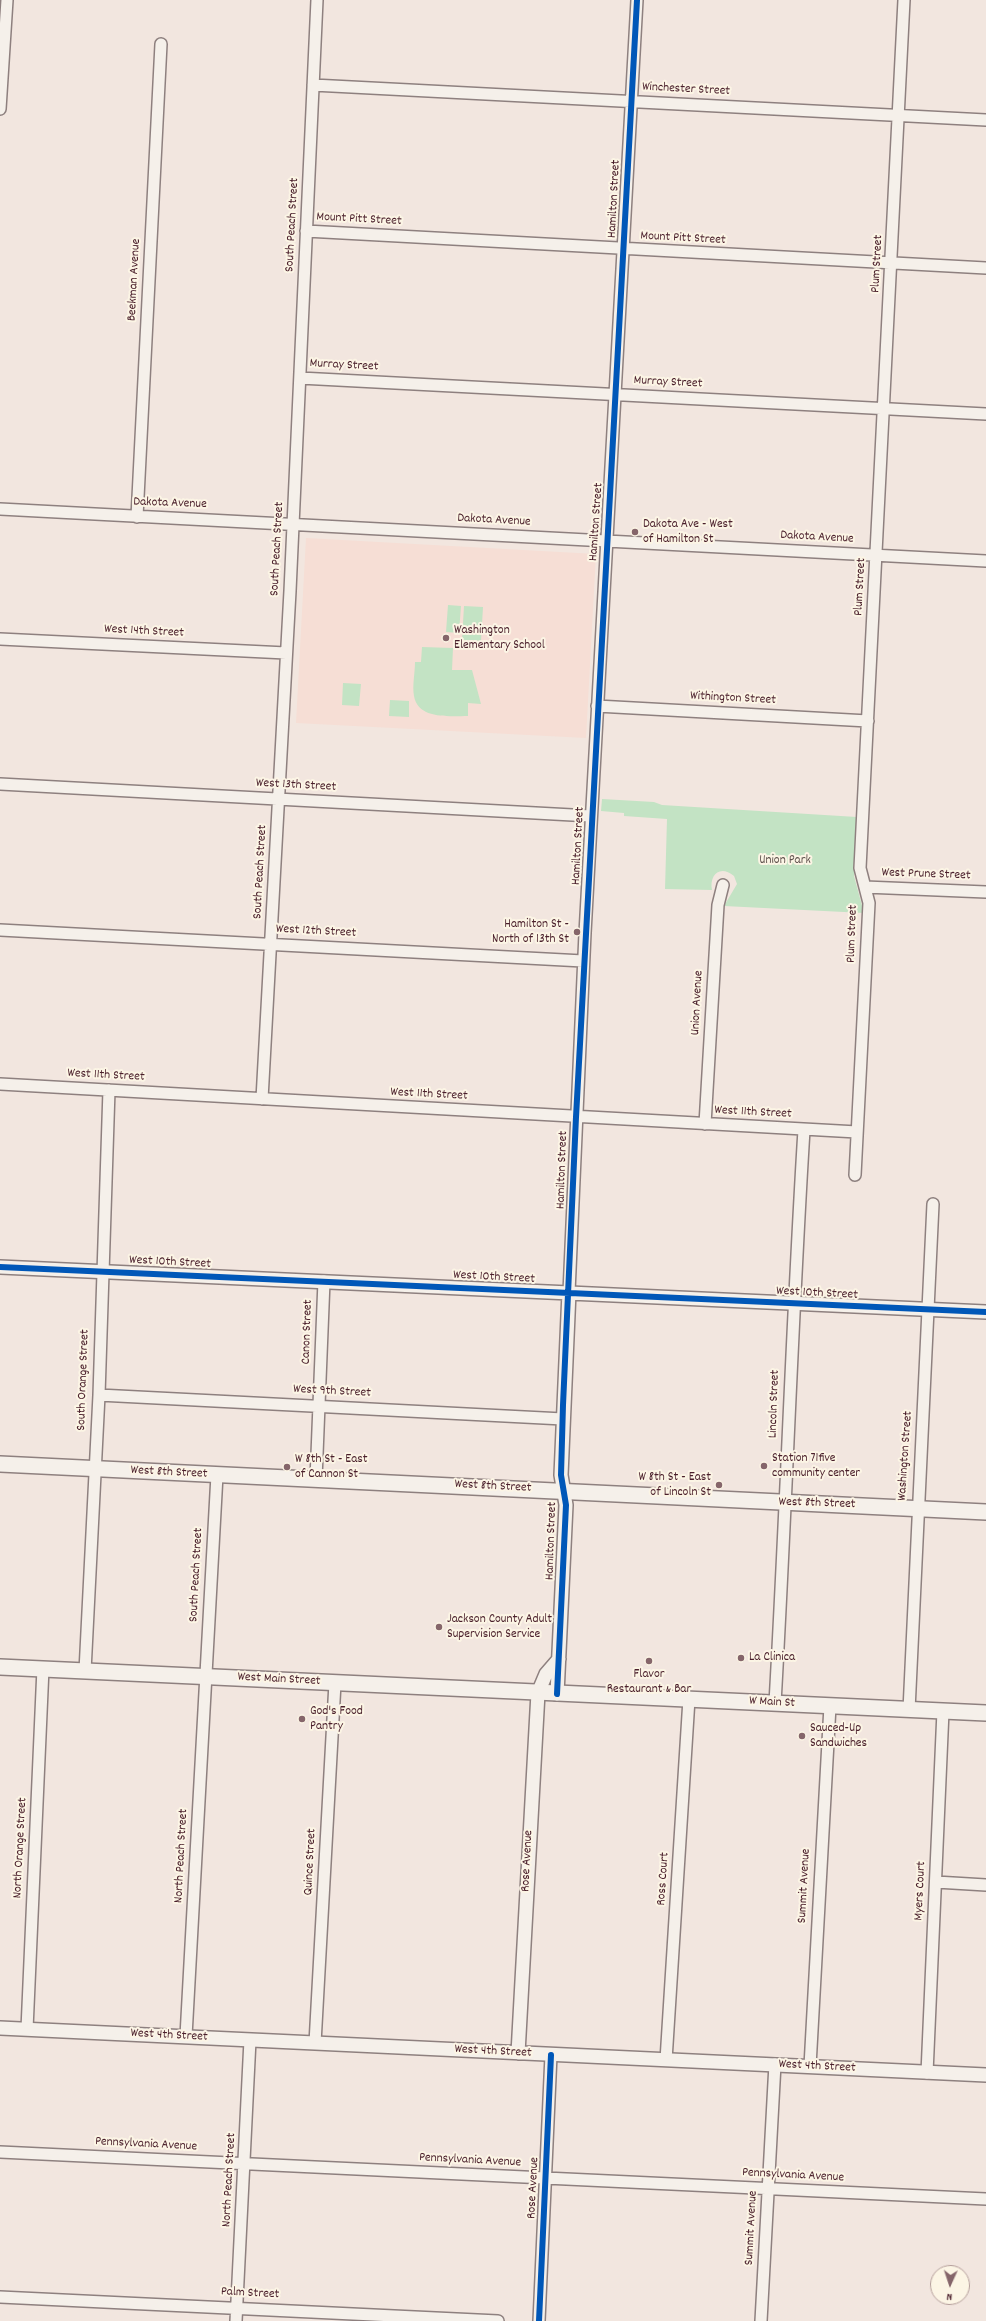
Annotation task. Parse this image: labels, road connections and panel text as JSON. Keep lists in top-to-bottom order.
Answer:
{
  "streets": {
    "main road": ["West 8th Street", "West Main Street", "W Main St"],
    "street": [
      "Winchester Street",
      "Hamilton Street",
      "Mount Pitt Street",
      "South Peach Street",
      "Plum Street",
      "Beekman Avenue",
      "Murray Street",
      "Dakota Avenue",
      "West 14th Street",
      "Withington Street",
      "West 13th Street",
      "West Prune Street",
      "West 12th Street",
      "Union Avenue",
      "West 11th Street",
      "West 10th Street",
      "Canon Street",
      "South Orange Street",
      "West 9th Street",
      "Lincoln Street",
      "Washington Street",
      "North Orange Street",
      "North Peach Street",
      "Rose Avenue",
      "Quince Street",
      "Ross Court",
      "Summit Avenue",
      "Myers Court",
      "West 4th Street",
      "Pennsylvania Avenue",
      "Palm Street"
    ]
  },
  "crossings": [
    ["Winchester Street", "Hamilton Street"],
    ["Winchester Street", "South Peach Street"],
    ["Winchester Street", "Plum Street"],
    ["Hamilton Street", "Mount Pitt Street"],
    ["Hamilton Street", "Murray Street"],
    ["Hamilton Street", "Dakota Avenue"],
    ["Hamilton Street", "Withington Street"],
    ["Hamilton Street", "West 13th Street"],
    ["Hamilton Street", "West 12th Street"],
    ["Hamilton Street", "West 11th Street"],
    ["Hamilton Street", "West 10th Street"],
    ["Hamilton Street", "West 9th Street"],
    ["Hamilton Street", "West 8th Street"],
    ["Hamilton Street", "West Main Street"],
    ["Hamilton Street", "W Main St"],
    ["Hamilton Street", "Rose Avenue"],
    ["Mount Pitt Street", "South Peach Street"],
    ["Mount Pitt Street", "Plum Street"],
    ["South Peach Street", "Murray Street"],
    ["South Peach Street", "Dakota Avenue"],
    ["South Peach Street", "West 14th Street"],
    ["South Peach Street", "West 13th Street"],
    ["South Peach Street", "West 12th Street"],
    ["South Peach Street", "West 11th Street"],
    ["South Peach Street", "West 8th Street"],
    ["South Peach Street", "West Main Street"],
    ["South Peach Street", "North Peach Street"],
    ["Plum Street", "Murray Street"],
    ["Plum Street", "Dakota Avenue"],
    ["Plum Street", "Withington Street"],
    ["Plum Street", "West Prune Street"],
    ["Plum Street", "West 11th Street"],
    ["Beekman Avenue", "Dakota Avenue"],
    ["Union Avenue", "West 11th Street"],
    ["West 11th Street", "South Orange Street"],
    ["West 11th Street", "Lincoln Street"],
    ["West 10th Street", "Canon Street"],
    ["West 10th Street", "South Orange Street"],
    ["West 10th Street", "Lincoln Street"],
    ["West 10th Street", "Washington Street"],
    ["Canon Street", "West 9th Street"],
    ["Canon Street", "West 8th Street"],
    ["South Orange Street", "West 9th Street"],
    ["South Orange Street", "West 8th Street"],
    ["South Orange Street", "West Main Street"],
    ["Lincoln Street", "West 8th Street"],
    ["Lincoln Street", "W Main St"],
    ["Washington Street", "West 8th Street"],
    ["Washington Street", "W Main St"],
    ["West Main Street", "W Main St"],
    ["West Main Street", "North Orange Street"],
    ["West Main Street", "North Peach Street"],
    ["West Main Street", "Rose Avenue"],
    ["West Main Street", "Quince Street"],
    ["W Main St", "Ross Court"],
    ["W Main St", "Summit Avenue"],
    ["W Main St", "Myers Court"],
    ["North Orange Street", "West 4th Street"],
    ["North Peach Street", "West 4th Street"],
    ["North Peach Street", "Pennsylvania Avenue"],
    ["North Peach Street", "Palm Street"],
    ["Rose Avenue", "West 4th Street"],
    ["Rose Avenue", "Pennsylvania Avenue"],
    ["Quince Street", "West 4th Street"],
    ["Ross Court", "West 4th Street"],
    ["Summit Avenue", "West 4th Street"],
    ["Summit Avenue", "Pennsylvania Avenue"],
    ["Myers Court", "West 4th Street"]
  ],
  "parks": ["Union Park"],
  "places": [
    "Dakota Ave - West of Hamilton St",
    "Washington Elementary School",
    "Hamilton St - North of 13th St",
    "Station 71five community center",
    "W 8th St - East of Cannon St",
    "W 8th St - East of Lincoln St",
    "Jackson County Adult Supervision Service",
    "La Clinica",
    "Flavor Restaurant & Bar",
    "God's Food Pantry",
    "Sauced-Up Sandwiches"
  ],
  "north": "bottom"
}
